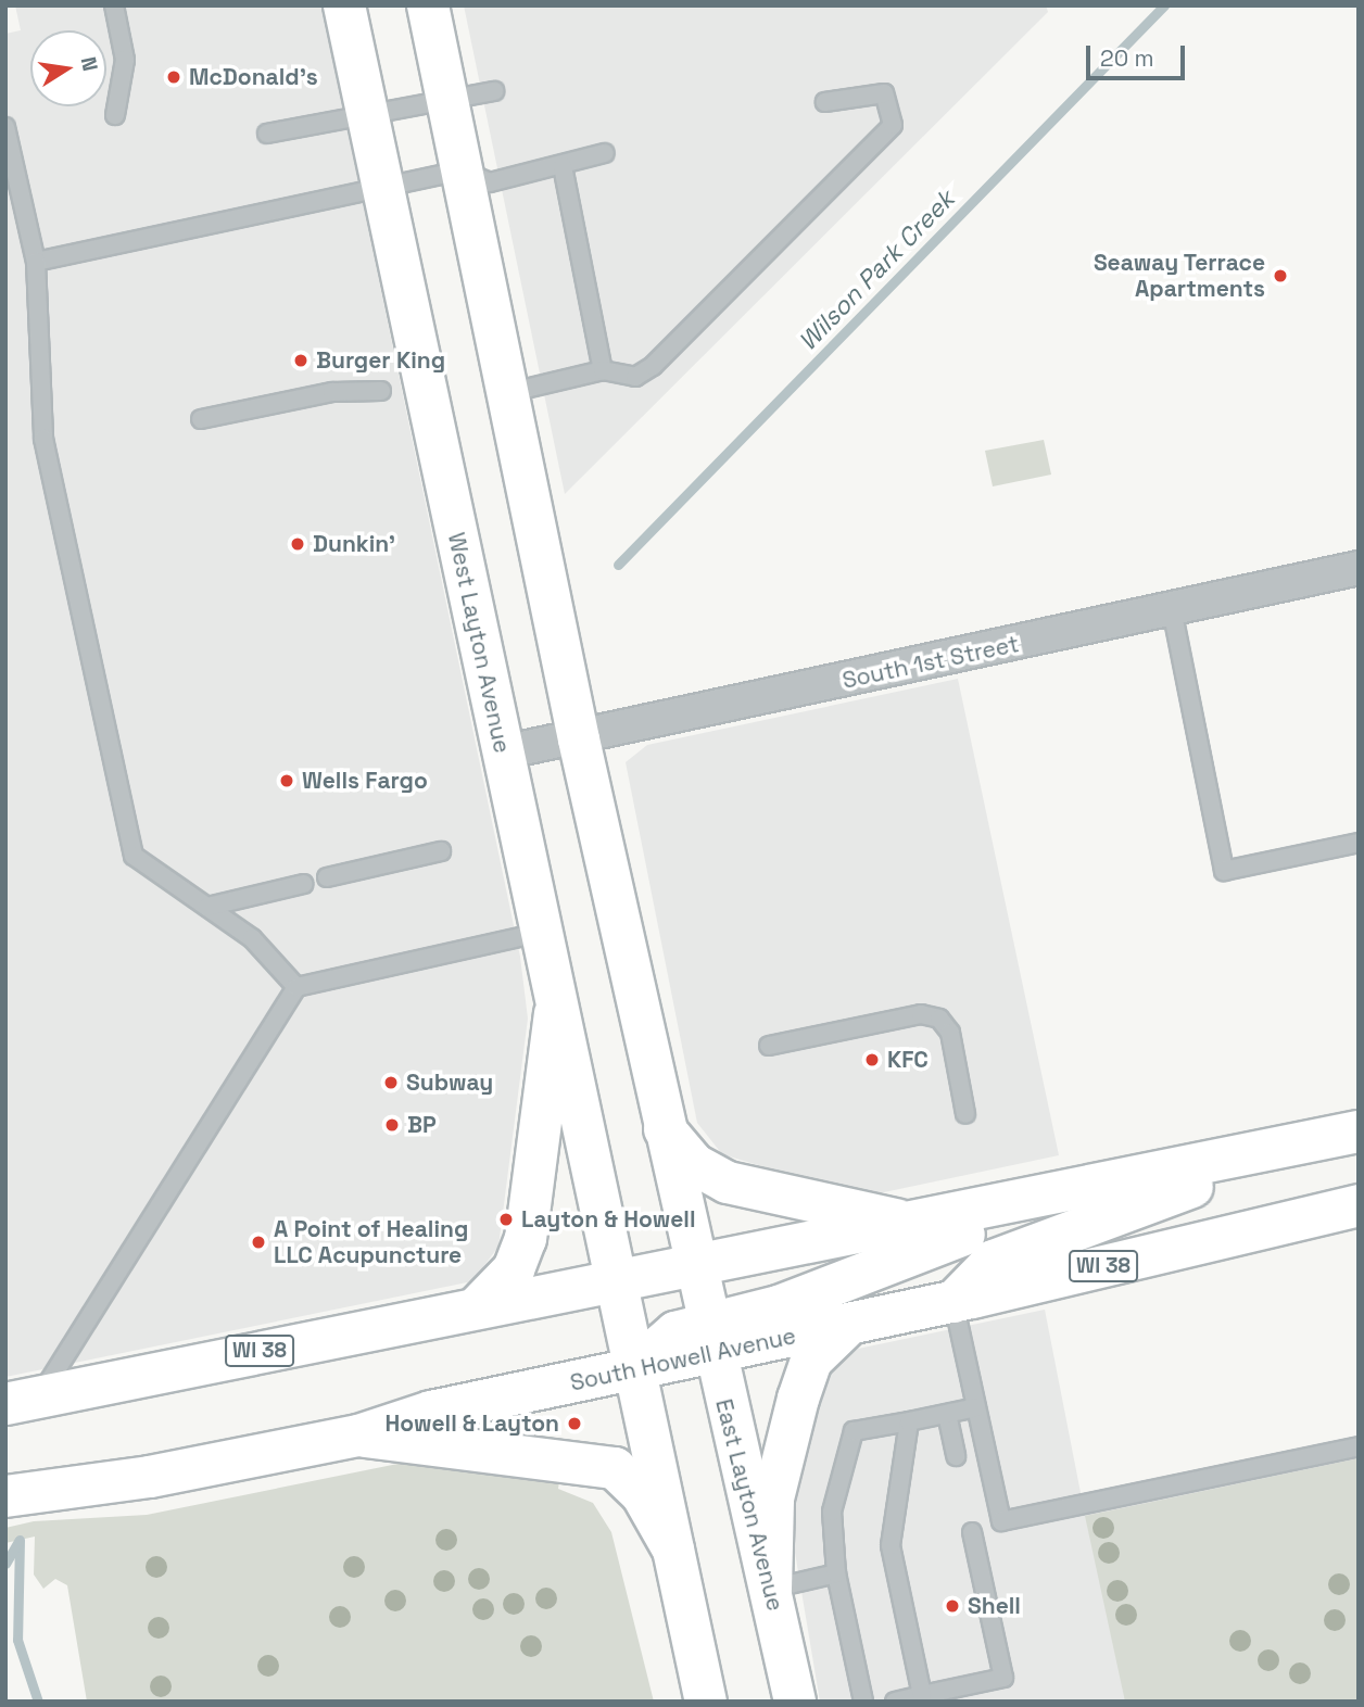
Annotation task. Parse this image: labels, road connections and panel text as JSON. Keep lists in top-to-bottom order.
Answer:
{
  "streets": {
    "main road": [
      "West Layton Avenue",
      "WI 38",
      "South Howell Avenue",
      "East Layton Avenue"
    ],
    "street": ["South 1st Street"]
  },
  "crossings": [
    ["West Layton Avenue", "South 1st Street"],
    ["West Layton Avenue", "WI 38"],
    ["WI 38", "East Layton Avenue"],
    ["South Howell Avenue", "East Layton Avenue"]
  ],
  "water": ["Wilson Park Creek"],
  "places": [
    "McDonald's",
    "Seaway Terrace Apartments",
    "Burger King",
    "Dunkin'",
    "Wells Fargo",
    "KFC",
    "Subway",
    "BP",
    "Layton & Howell",
    "A Point of Healing LLC Acupuncture",
    "Howell & Layton",
    "Shell"
  ],
  "scale_bar": "20 m",
  "north": "right"
}
